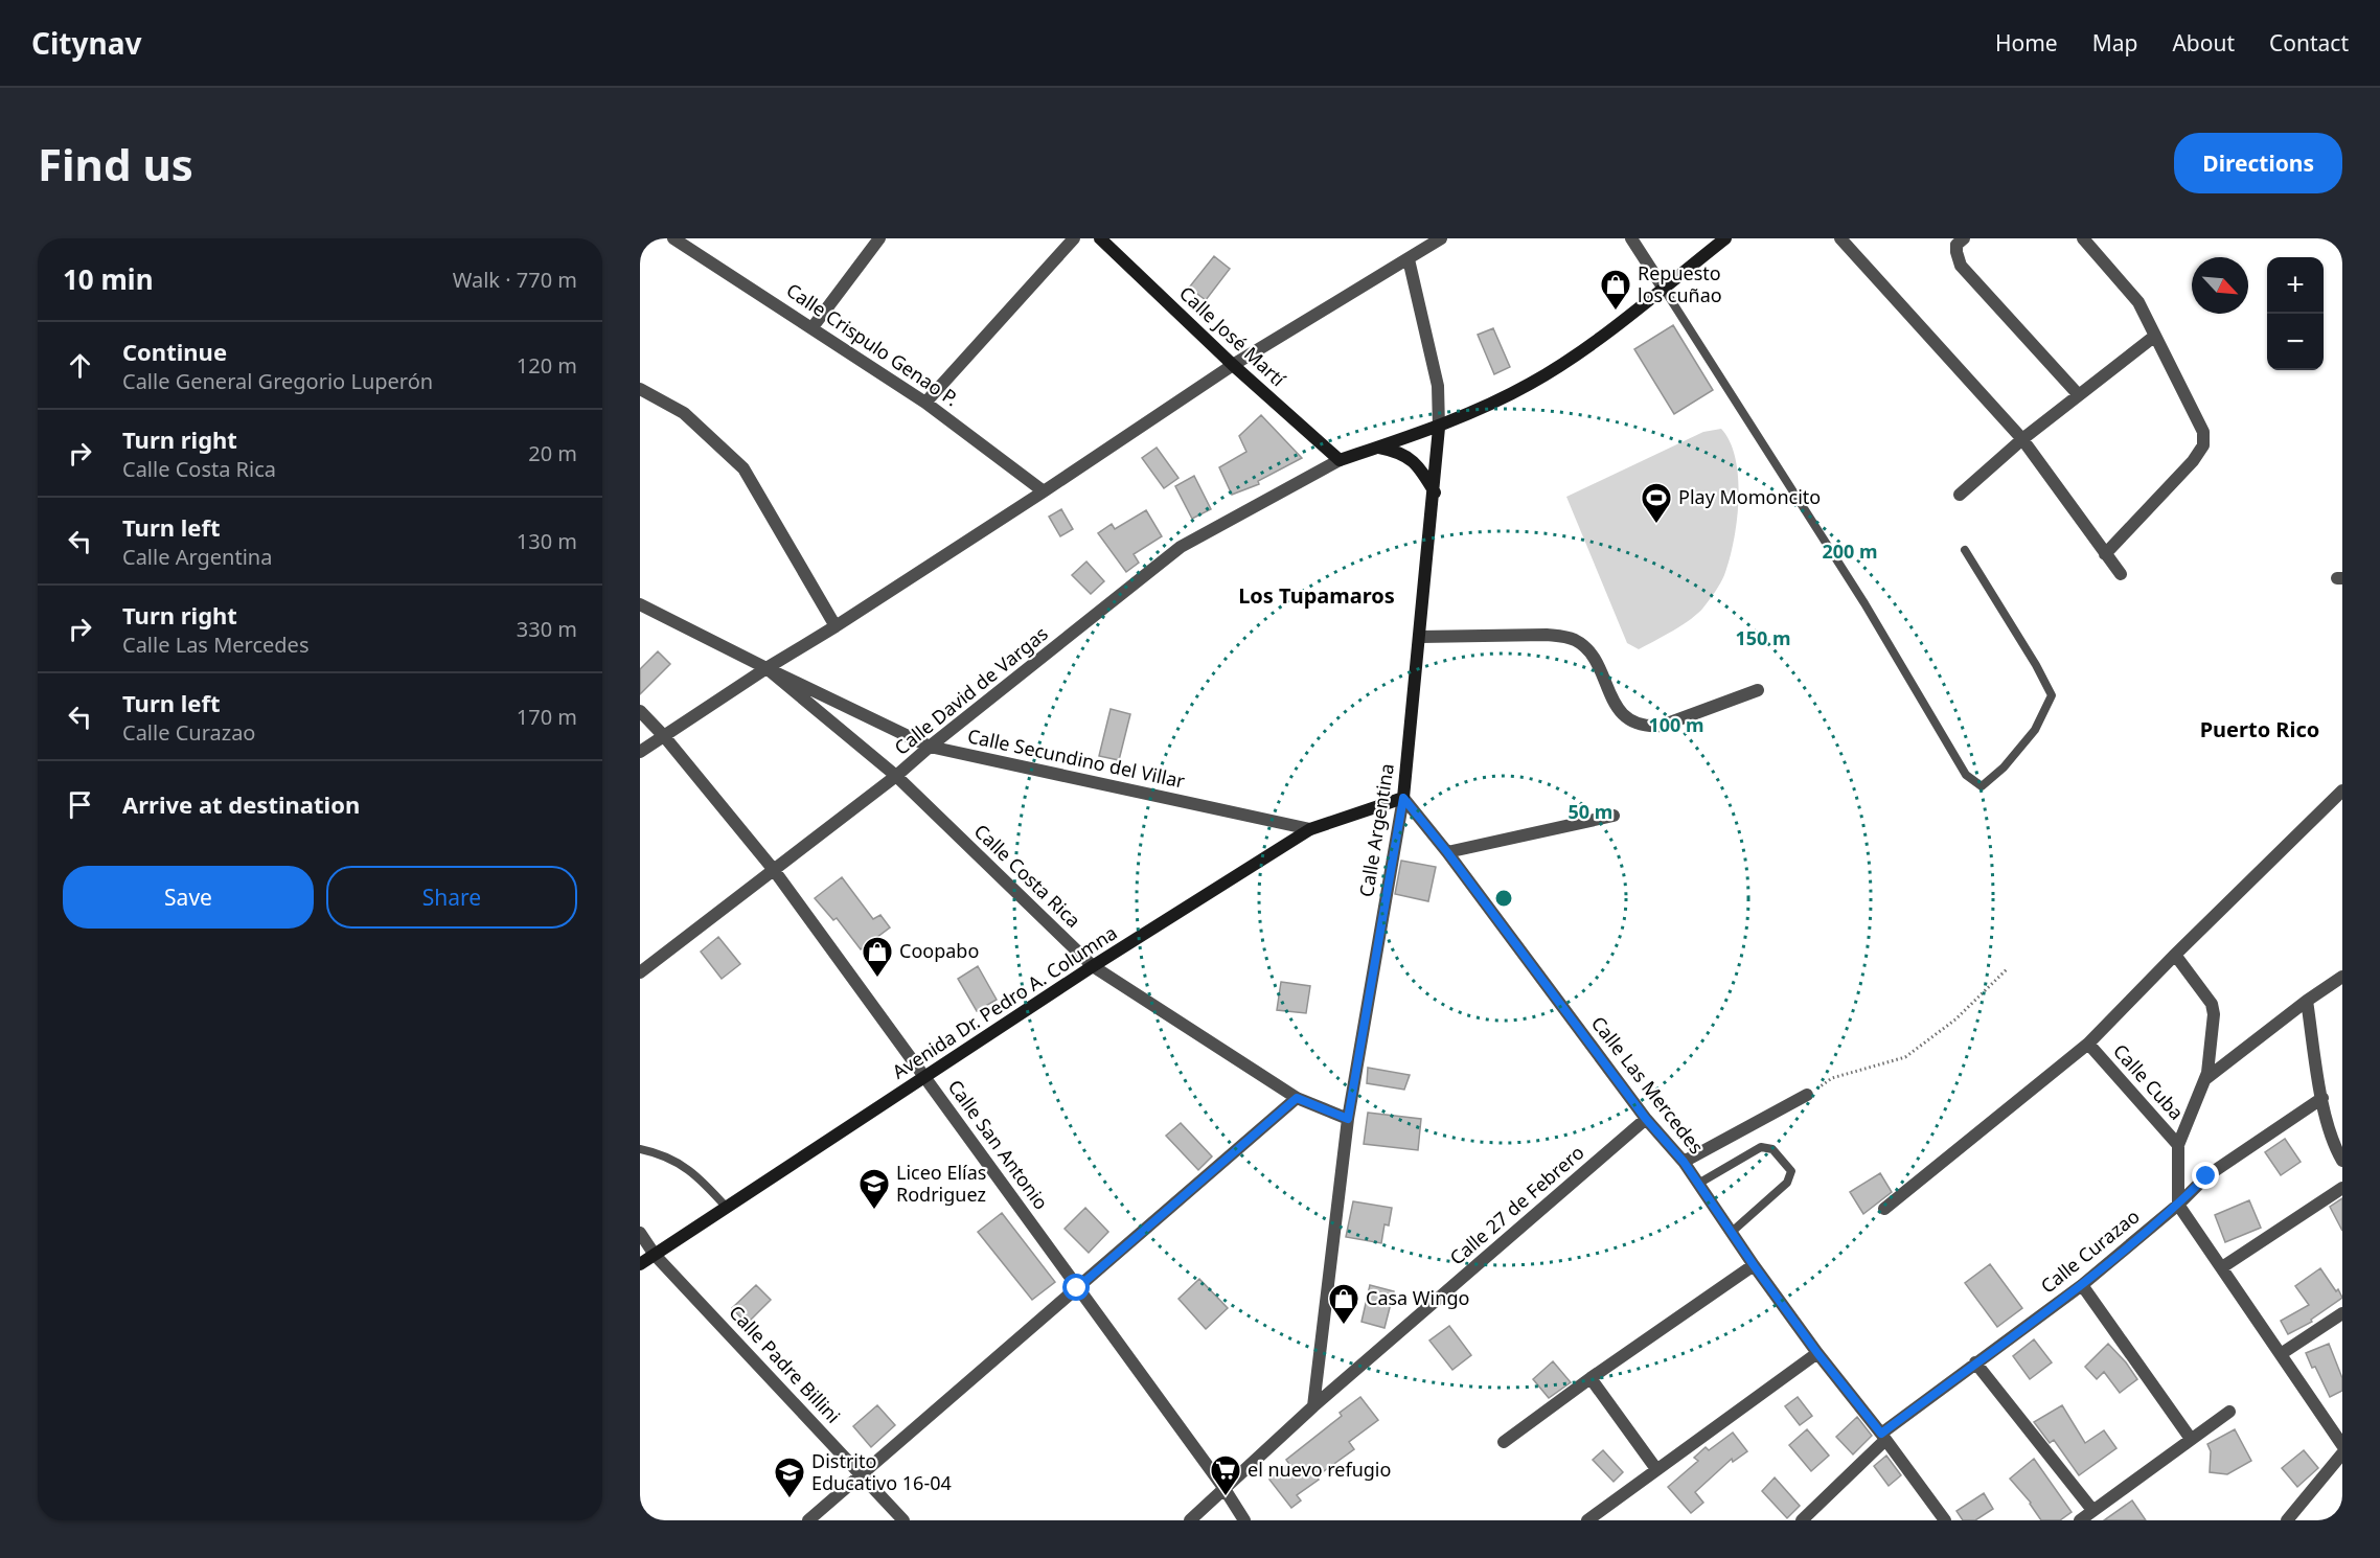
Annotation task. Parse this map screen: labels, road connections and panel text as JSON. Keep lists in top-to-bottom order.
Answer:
{
  "streets": {
    "main road": ["Calle José Martí", "Calle Argentina", "Avenida Dr. Pedro A. Columna"],
    "street": [
      "Calle Crispulo Genao P.",
      "Calle David de Vargas",
      "Calle Secundino del Villar",
      "Calle Costa Rica",
      "Calle Cuba",
      "Calle Las Mercedes",
      "Calle San Antonio",
      "Calle 27 de Febrero",
      "Calle Curazao",
      "Calle Padre Billini"
    ]
  },
  "crossings": [
    ["Calle José Martí", "Calle David de Vargas"],
    ["Calle David de Vargas", "Calle Secundino del Villar"],
    ["Calle David de Vargas", "Calle Costa Rica"],
    ["Calle David de Vargas", "Calle San Antonio"],
    ["Calle Secundino del Villar", "Calle Costa Rica"],
    ["Calle Secundino del Villar", "Avenida Dr. Pedro A. Columna"],
    ["Calle Argentina", "Calle Costa Rica"],
    ["Calle Argentina", "Avenida Dr. Pedro A. Columna"],
    ["Calle Argentina", "Calle Las Mercedes"],
    ["Calle Argentina", "Calle 27 de Febrero"],
    ["Calle Costa Rica", "Avenida Dr. Pedro A. Columna"],
    ["Avenida Dr. Pedro A. Columna", "Calle Las Mercedes"],
    ["Avenida Dr. Pedro A. Columna", "Calle San Antonio"],
    ["Avenida Dr. Pedro A. Columna", "Calle Padre Billini"],
    ["Calle Las Mercedes", "Calle 27 de Febrero"],
    ["Calle Las Mercedes", "Calle Curazao"],
    ["Calle San Antonio", "Calle 27 de Febrero"]
  ],
  "districts": ["Los Tupamaros", "Puerto Rico"],
  "places": {
    "shop": ["Repuesto los cuñao", "Coopabo", "Casa Wingo"],
    "sports": ["Play Momoncito"],
    "school or university": ["Liceo Elías Rodriguez", "Distrito Educativo 16-04"],
    "supermarket": ["el nuevo refugio"]
  },
  "north": "bottom right",
  "page": {
    "header": "Citynav",
    "nav": [
      "Home",
      "Map",
      "About",
      "Contact"
    ],
    "buttons": [
      "Directions",
      ["Save", "Share"]
    ],
    "title": "Find us",
    "heading": ["10 min", "Walk · 770 m"],
    "map_buttons": ["+", "−"],
    "list": [
      ["Continue", "Calle General Gregorio Luperón", "120 m"],
      ["Turn right", "Calle Costa Rica", "20 m"],
      ["Turn left", "Calle Argentina", "130 m"],
      ["Turn right", "Calle Las Mercedes", "330 m"],
      ["Turn left", "Calle Curazao", "170 m"],
      "Arrive at destination"
    ]
  },
  "rings": [
    "200 m",
    "150 m",
    "100 m",
    "50 m"
  ]
}
